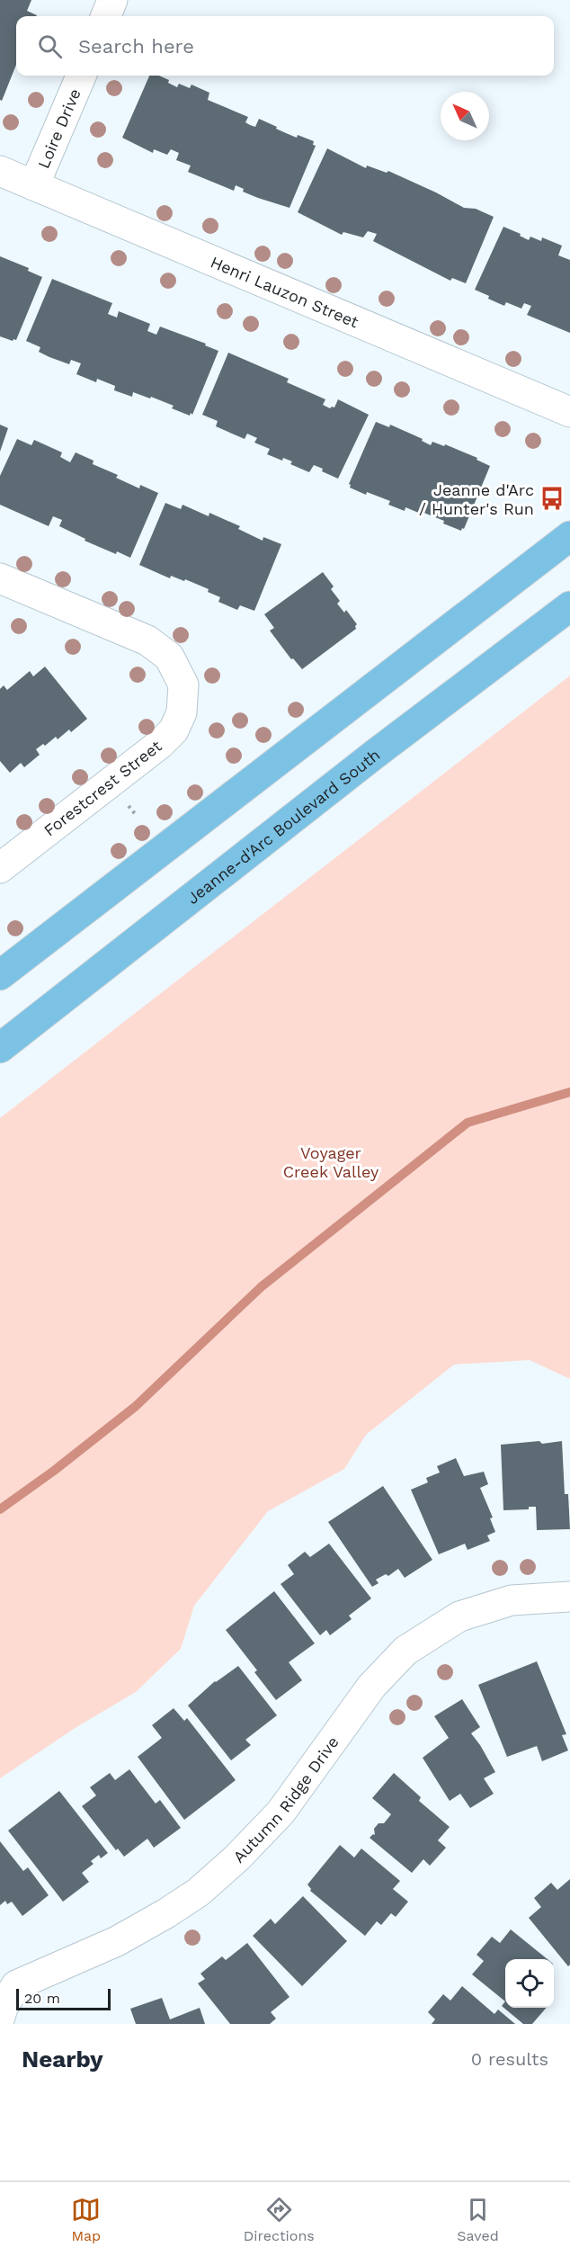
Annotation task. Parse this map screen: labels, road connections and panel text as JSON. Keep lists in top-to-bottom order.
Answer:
{
  "streets": {
    "main road": ["Jeanne-d'Arc Boulevard South"],
    "street": [
      "Loire Drive",
      "Henri Lauzon Street",
      "Forestcrest Street",
      "Autumn Ridge Drive"
    ]
  },
  "crossings": [
    ["Loire Drive", "Henri Lauzon Street"]
  ],
  "parks": ["Voyager Creek Valley"],
  "places": {
    "bus stop": ["Jeanne d'Arc / Hunter's Run"]
  },
  "scale_bar": "20 m",
  "north": "top left",
  "page": {
    "search": "Search here",
    "scale": "20 m",
    "heading": ["Nearby", "0 results"],
    "nav": ["Map", "Directions", "Saved"]
  }
}
